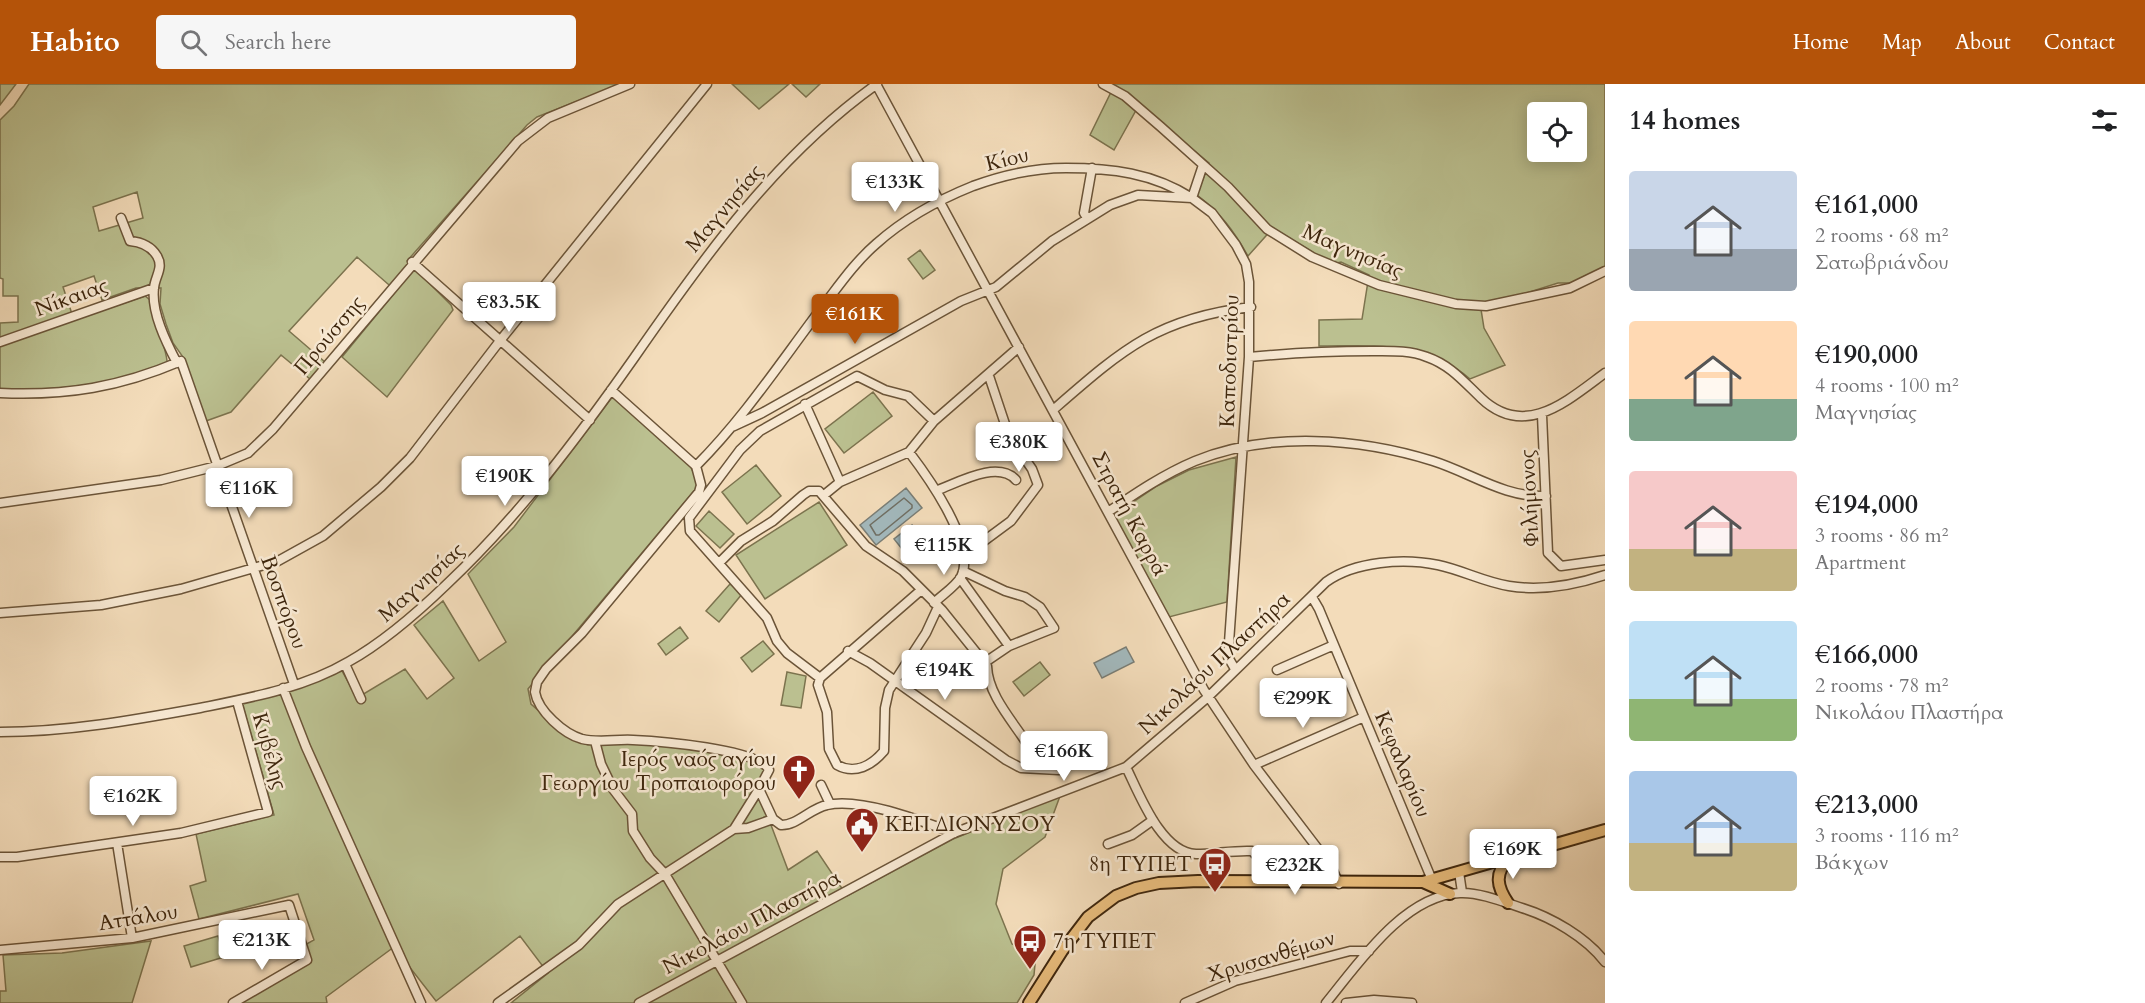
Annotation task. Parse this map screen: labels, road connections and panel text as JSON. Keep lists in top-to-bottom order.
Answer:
{
  "streets": {
    "street": [
      "Κίου",
      "Μαγνησίας",
      "Νίκαιας",
      "Προύσσης",
      "Καποδιστρίου",
      "Φιλήμονος",
      "Στρατή Καρρά",
      "Βοσπόρου",
      "Νικολάου Πλαστήρα",
      "Κυβέλης",
      "Κεφαλαρίου",
      "Αττάλου",
      "Χρυσανθέμων"
    ]
  },
  "crossings": [
    ["Κίου", "Καποδιστρίου"],
    ["Κίου", "Στρατή Καρρά"],
    ["Μαγνησίας", "Στρατή Καρρά"],
    ["Μαγνησίας", "Βοσπόρου"],
    ["Μαγνησίας", "Κυβέλης"],
    ["Νίκαιας", "Βοσπόρου"],
    ["Προύσσης", "Βοσπόρου"],
    ["Καποδιστρίου", "Νικολάου Πλαστήρα"],
    ["Στρατή Καρρά", "Νικολάου Πλαστήρα"],
    ["Νικολάου Πλαστήρα", "Κεφαλαρίου"]
  ],
  "places": {
    "church": ["Ιερός ναός αγίου Γεωργίου Τροπαιοφόρου"],
    "public building": ["ΚΕΠ ΔΙΟΝΥΣΟΥ"],
    "bus stop": ["8η ΤΥΠΕΤ", "7η ΤΥΠΕΤ"]
  },
  "page": {
    "header": "Habito",
    "search": "Search here",
    "nav": [
      "Home",
      "Map",
      "About",
      "Contact"
    ],
    "heading": "14 homes",
    "list": [
      {
        "name": "€161,000",
        "note": "2 rooms · 68 m² · Σατωβριάνδου"
      },
      {
        "name": "€190,000",
        "note": "4 rooms · 100 m² · Μαγνησίας"
      },
      {
        "name": "€194,000",
        "note": "3 rooms · 86 m² · Apartment"
      },
      {
        "name": "€166,000",
        "note": "2 rooms · 78 m² · Νικολάου Πλαστήρα"
      },
      {
        "name": "€213,000",
        "note": "3 rooms · 116 m² · Βάκχων"
      }
    ],
    "price": [
      "€133K",
      "€83.5K",
      "€161K",
      "€380K",
      "€190K",
      "€116K",
      "€115K",
      "€194K",
      "€299K",
      "€166K",
      "€162K",
      "€169K",
      "€232K",
      "€213K"
    ]
  }
}
